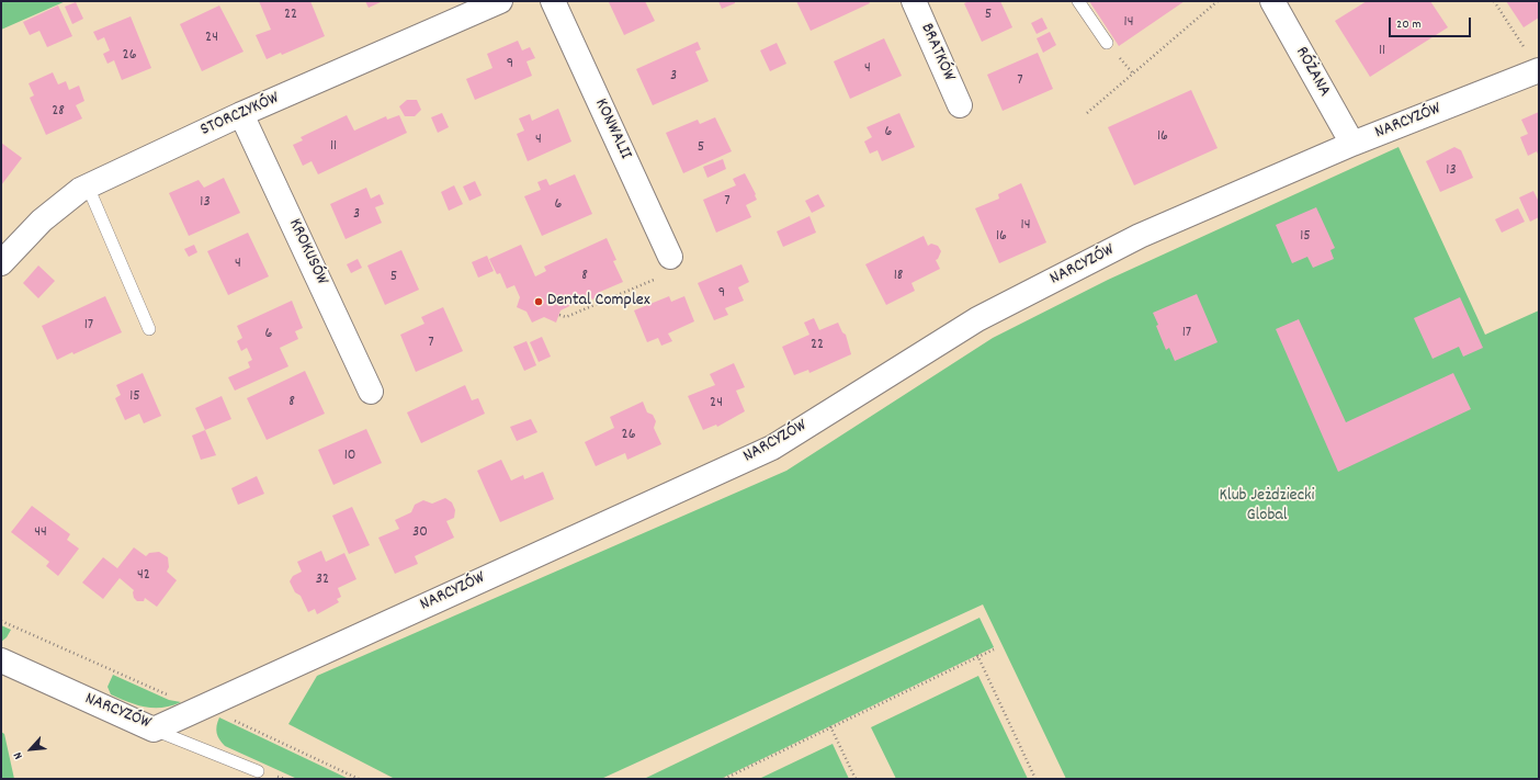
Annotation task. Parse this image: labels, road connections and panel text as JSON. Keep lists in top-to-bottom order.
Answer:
{
  "streets": {
    "street": [
      "BRATKÓW",
      "RÓŻANA",
      "STORCZYKÓW",
      "NARCYZÓW",
      "KONWALII",
      "KROKUSÓW"
    ]
  },
  "crossings": [
    ["RÓŻANA", "NARCYZÓW"],
    ["STORCZYKÓW", "KROKUSÓW"]
  ],
  "parks": ["Klub Jeżdziecki Global"],
  "places": ["Dental Complex"],
  "house_numbers": [
    "22",
    "5",
    "14",
    "24",
    "11",
    "26",
    "9",
    "4",
    "3",
    "7",
    "28",
    "6",
    "16",
    "4",
    "11",
    "5",
    "13",
    "7",
    "13",
    "6",
    "3",
    "14",
    "16",
    "15",
    "4",
    "8",
    "18",
    "5",
    "9",
    "17",
    "17",
    "6",
    "7",
    "22",
    "15",
    "8",
    "24",
    "26",
    "10",
    "44",
    "30",
    "42",
    "32"
  ],
  "scale_bar": "20 m",
  "north": "bottom left"
}
